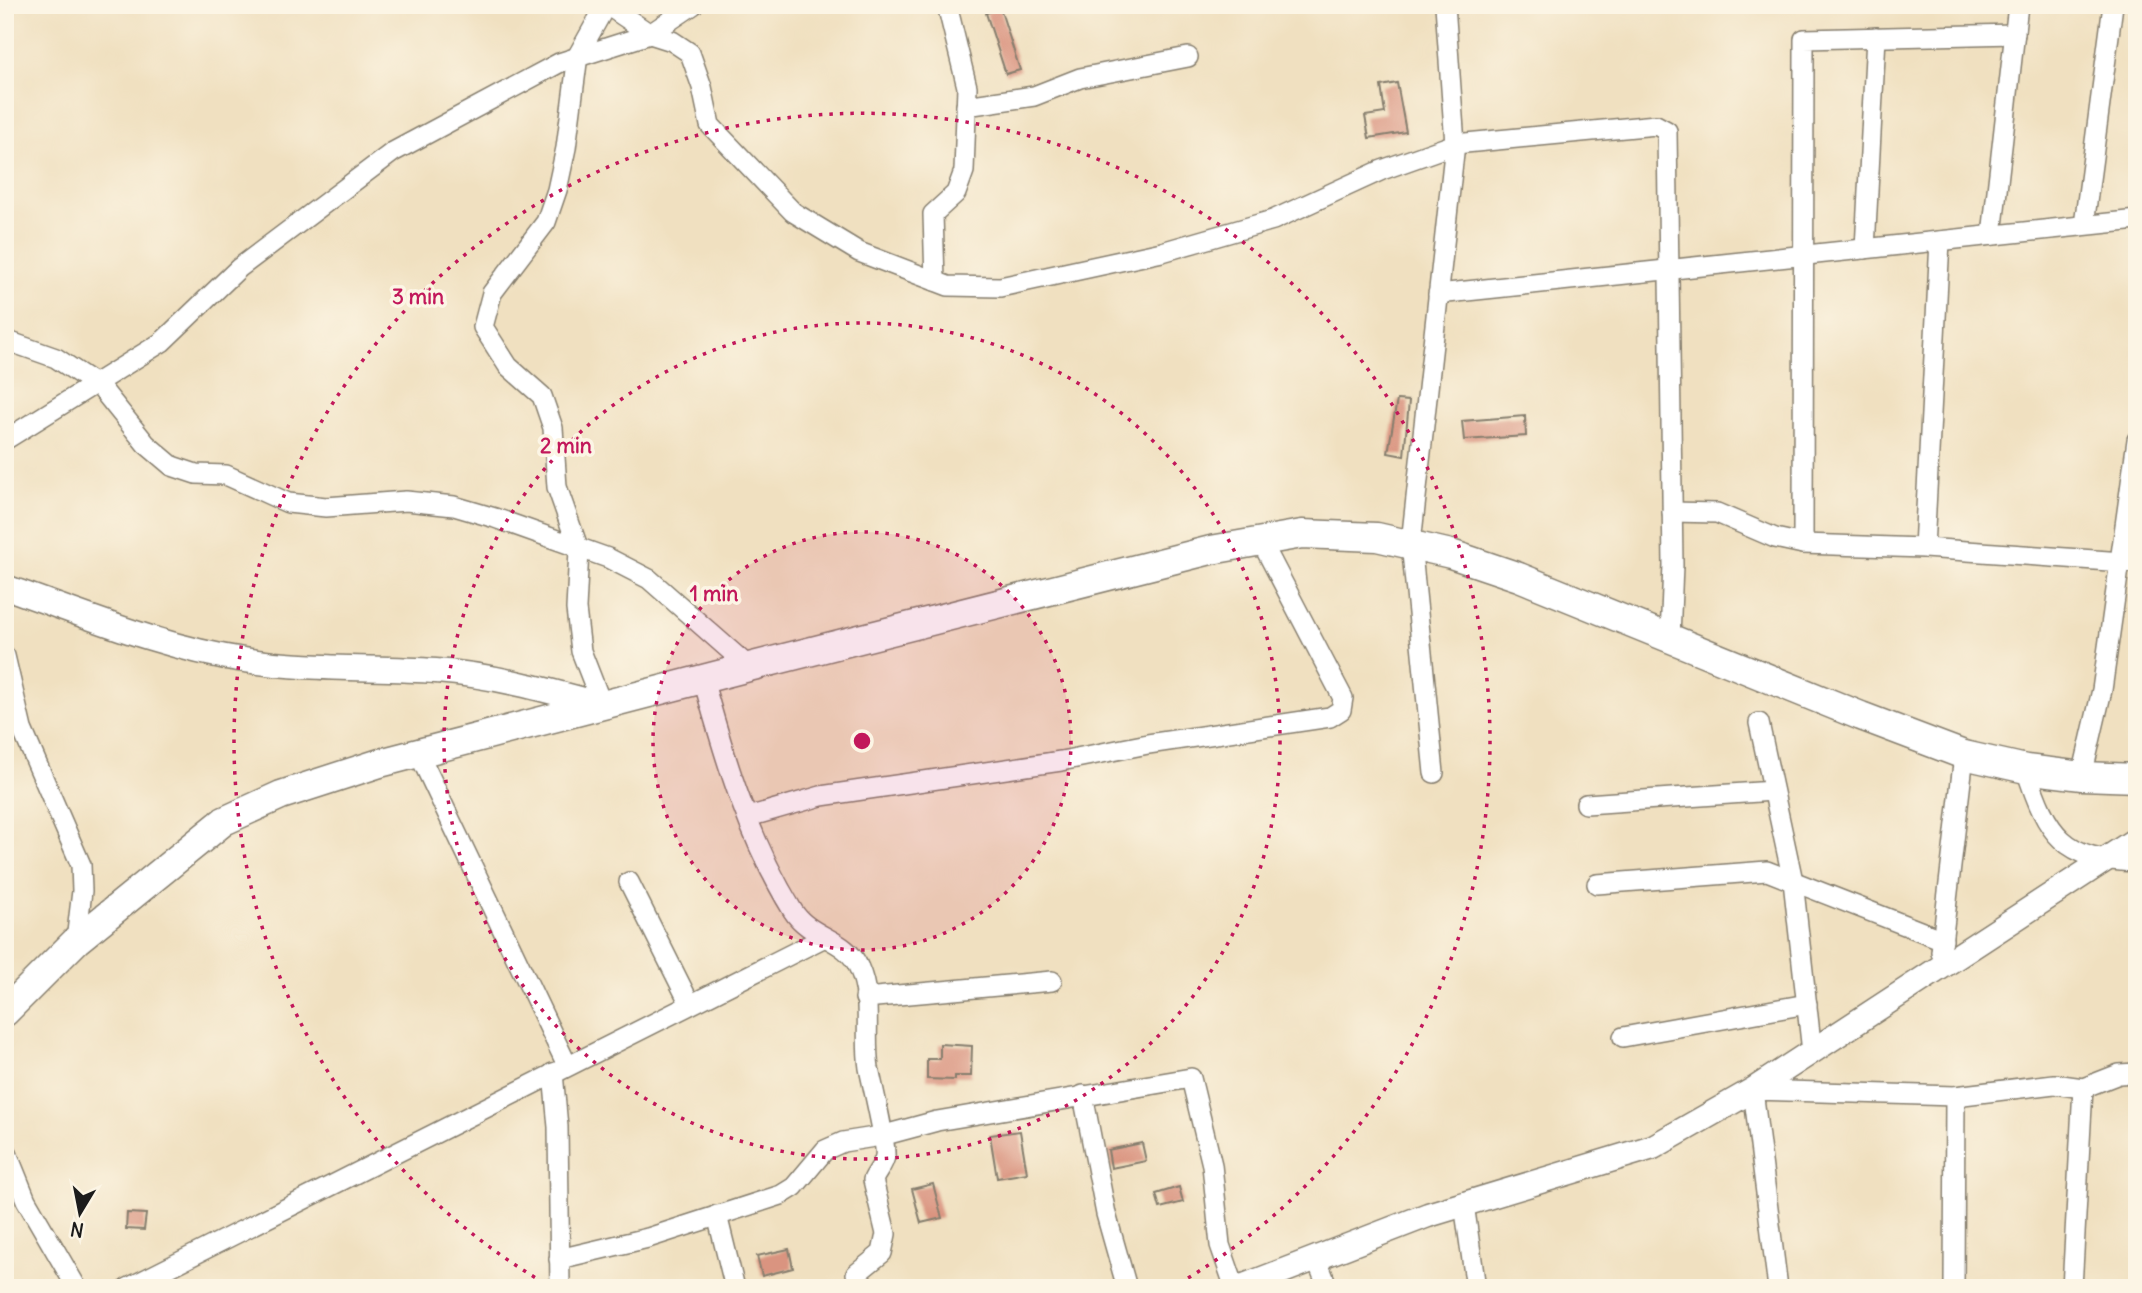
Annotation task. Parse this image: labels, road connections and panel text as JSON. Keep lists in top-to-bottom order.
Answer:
{
  "north": "bottom",
  "rings": ["3 min", "2 min", "1 min"]
}
